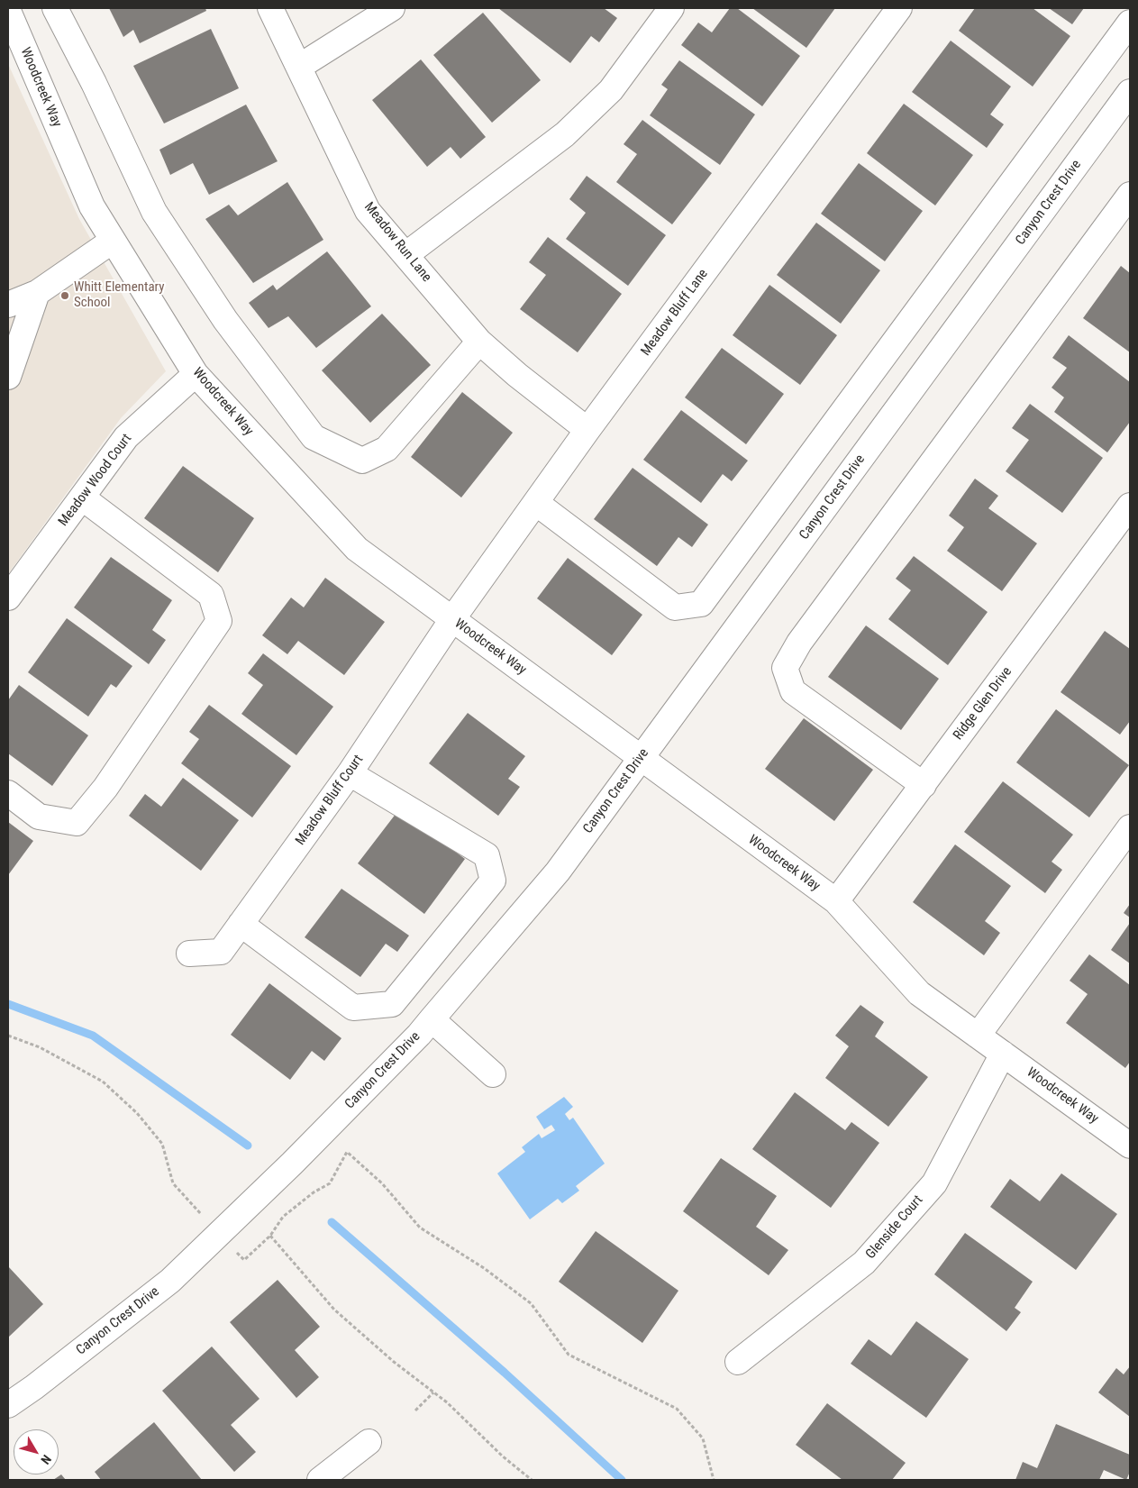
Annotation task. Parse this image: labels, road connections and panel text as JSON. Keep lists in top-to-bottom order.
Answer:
{
  "streets": {
    "street": [
      "Woodcreek Way",
      "Canyon Crest Drive",
      "Meadow Run Lane",
      "Meadow Bluff Lane",
      "Meadow Wood Court",
      "Ridge Glen Drive",
      "Meadow Bluff Court",
      "Glenside Court"
    ]
  },
  "crossings": [
    ["Woodcreek Way", "Canyon Crest Drive"],
    ["Woodcreek Way", "Meadow Bluff Lane"],
    ["Woodcreek Way", "Meadow Wood Court"],
    ["Woodcreek Way", "Ridge Glen Drive"],
    ["Woodcreek Way", "Meadow Bluff Court"],
    ["Woodcreek Way", "Glenside Court"],
    ["Meadow Run Lane", "Meadow Bluff Lane"],
    ["Meadow Bluff Lane", "Meadow Bluff Court"]
  ],
  "places": ["Whitt Elementary School"],
  "north": "bottom right"
}
